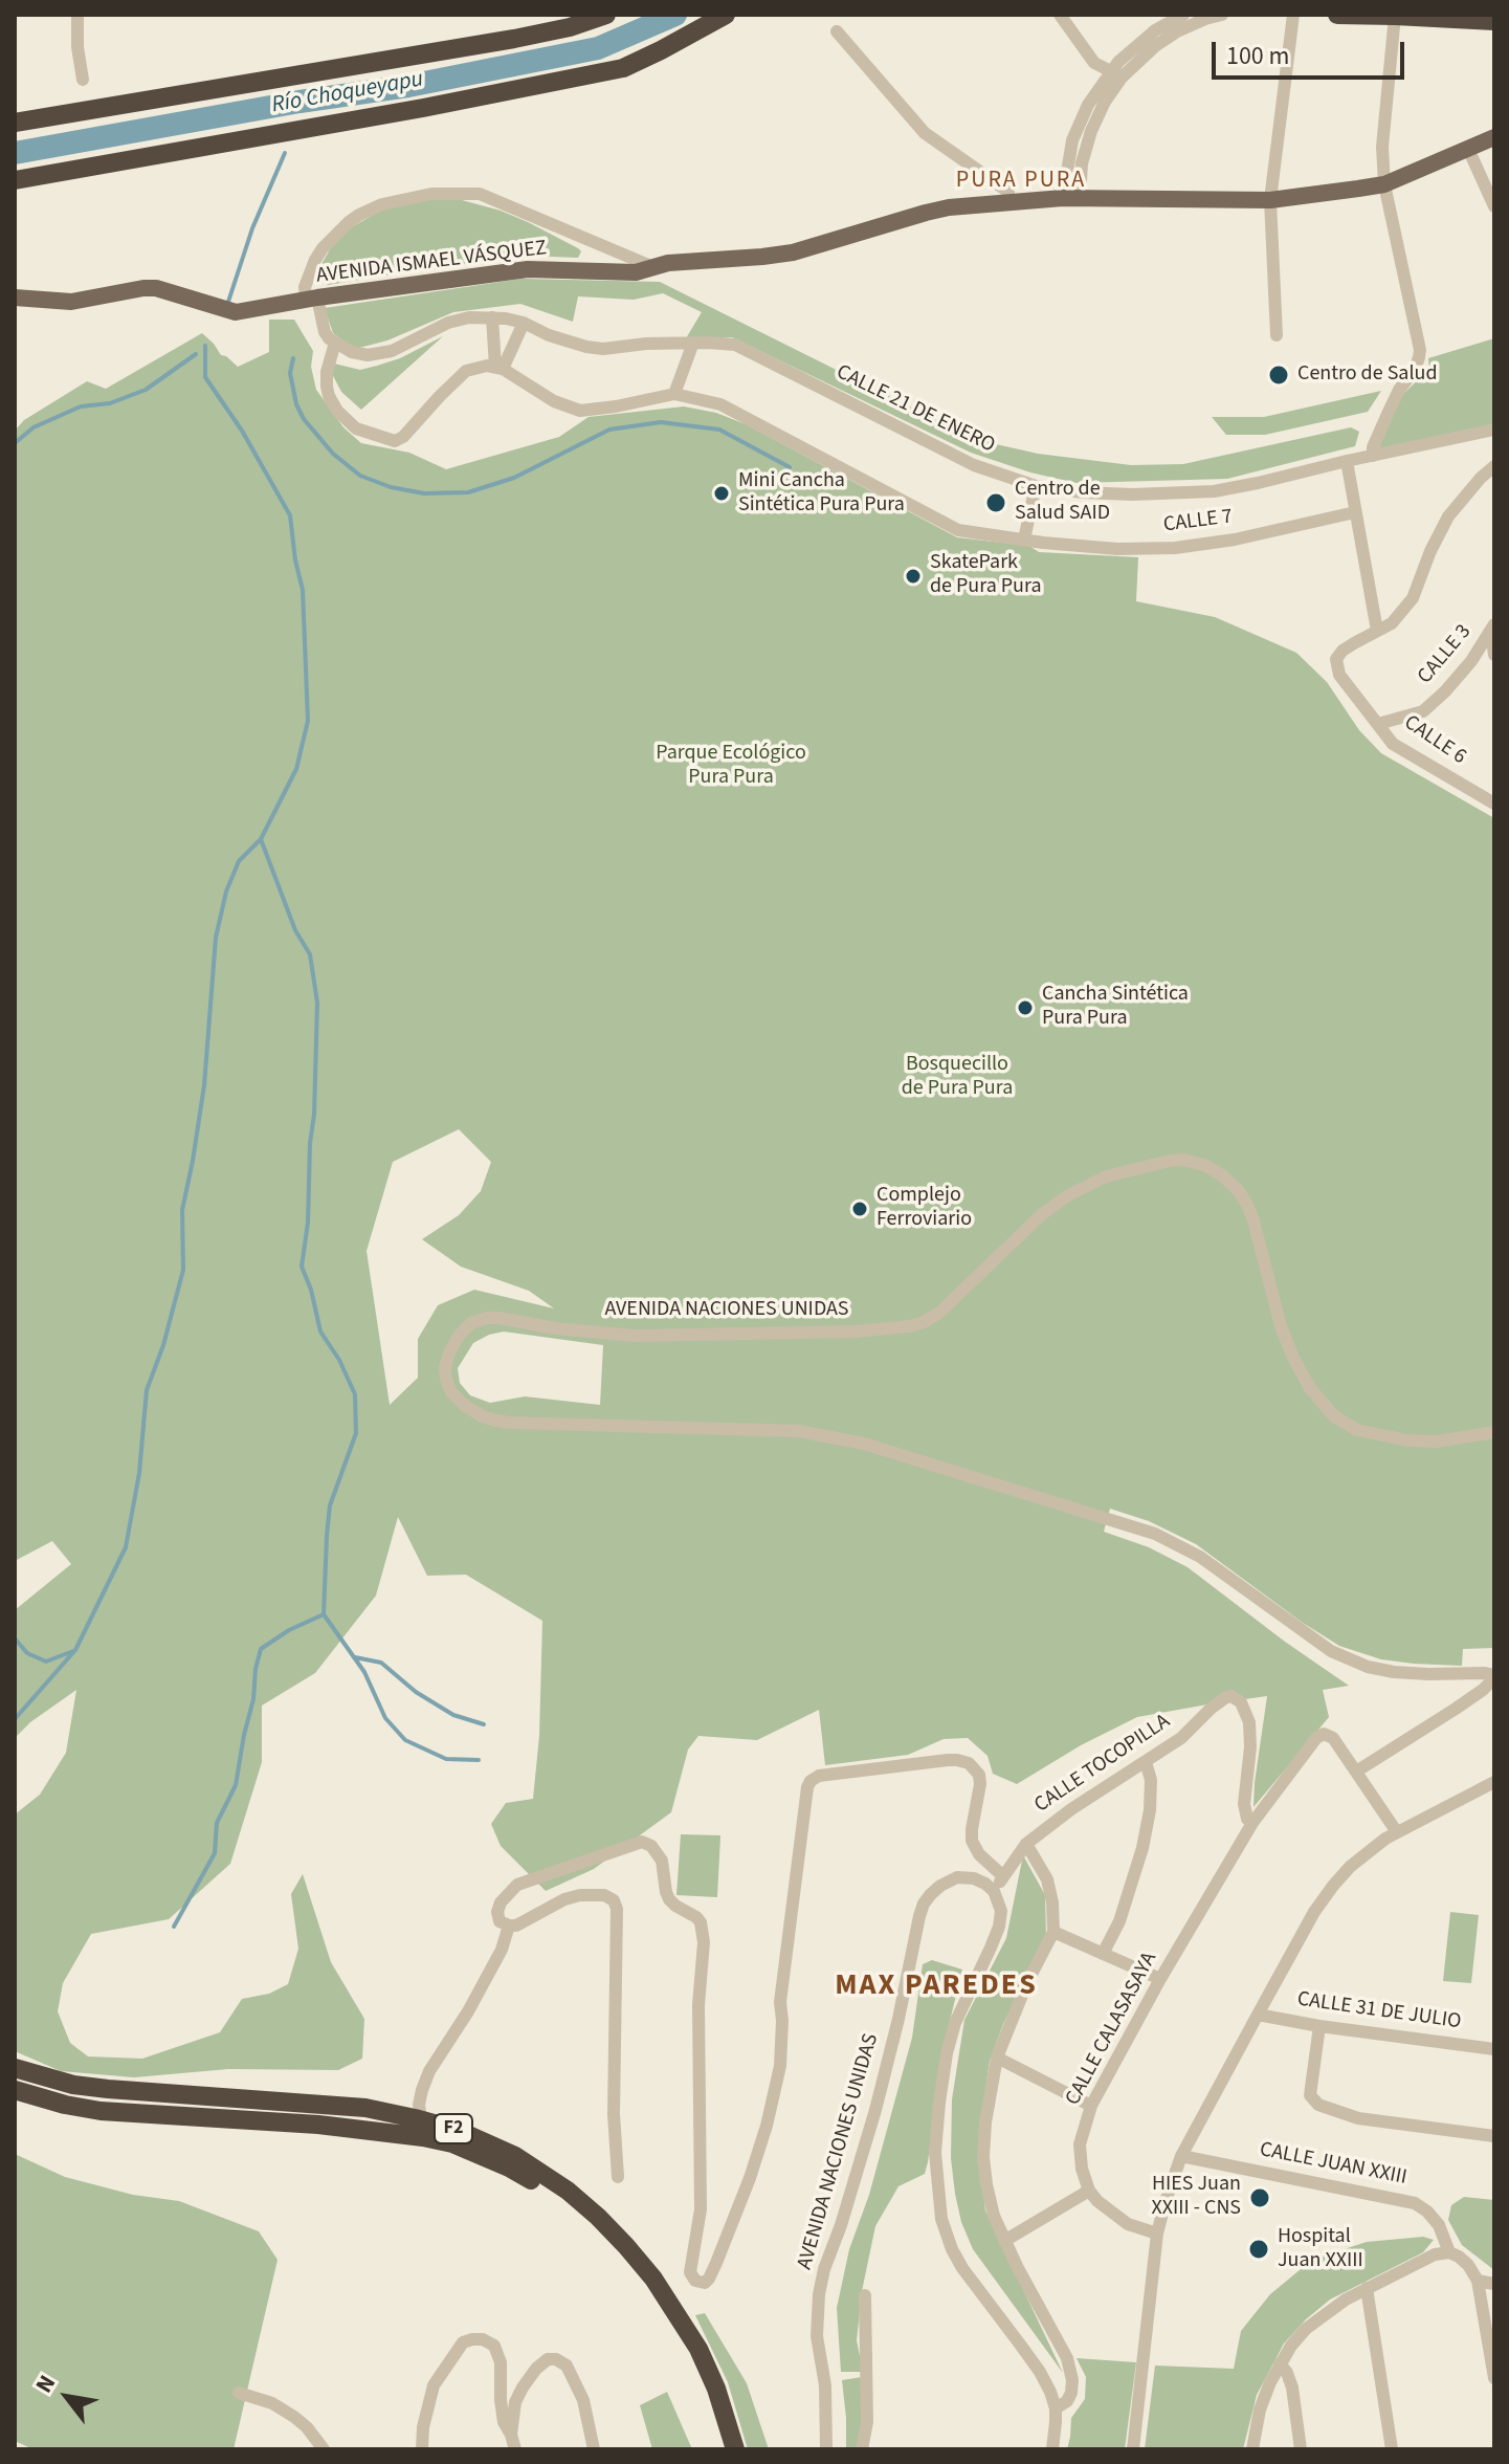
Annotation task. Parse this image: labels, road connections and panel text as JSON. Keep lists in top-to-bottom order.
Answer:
{
  "streets": {
    "highway": ["F2"],
    "main road": ["AVENIDA ISMAEL VÁSQUEZ"],
    "street": [
      "CALLE 21 DE ENERO",
      "CALLE 7",
      "CALLE 3",
      "CALLE 6",
      "AVENIDA NACIONES UNIDAS",
      "CALLE TOCOPILLA",
      "CALLE 31 DE JULIO",
      "CALLE CALASASAYA",
      "CALLE JUAN XXIII"
    ]
  },
  "crossings": [
    ["CALLE 3", "CALLE 6"],
    ["AVENIDA NACIONES UNIDAS", "CALLE TOCOPILLA"],
    ["CALLE TOCOPILLA", "CALLE CALASASAYA"]
  ],
  "districts": ["PURA PURA", "MAX PAREDES"],
  "water": ["Río Choqueyapu"],
  "parks": ["Parque Ecológico Pura Pura", "Bosquecillo de Pura Pura"],
  "places": [
    "Centro de Salud",
    "Mini Cancha Sintética Pura Pura",
    "Centro de Salud SAID",
    "SkatePark de Pura Pura",
    "Cancha Sintética Pura Pura",
    "Complejo Ferroviario",
    "HIES Juan XXIII - CNS",
    "Hospital Juan XXIII"
  ],
  "scale_bar": "100 m",
  "north": "top left"
}
